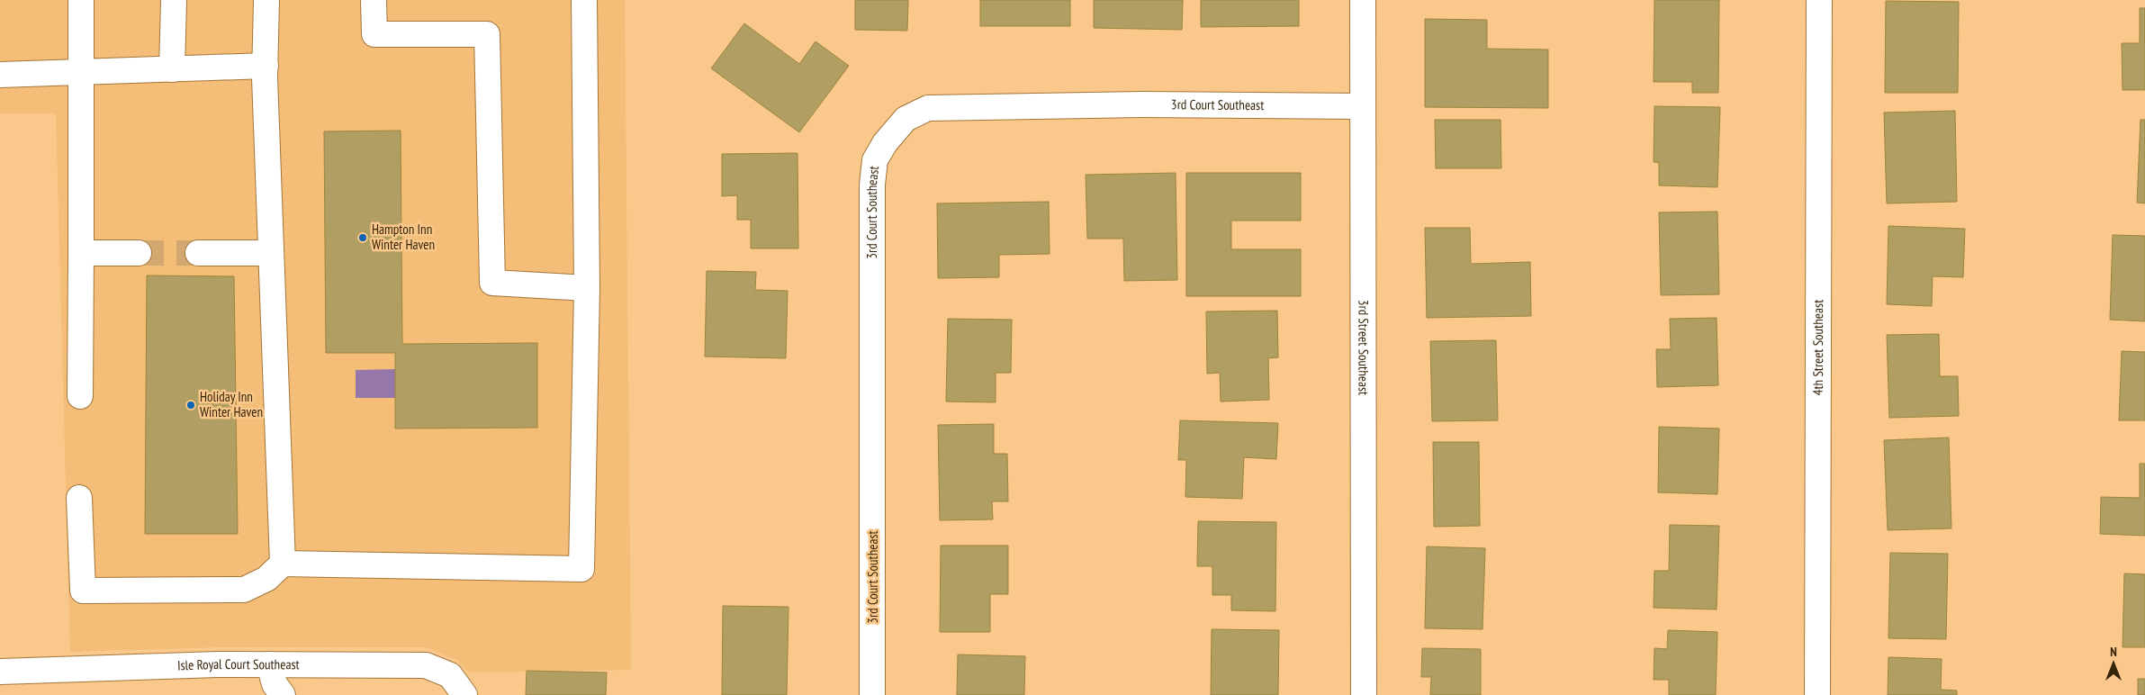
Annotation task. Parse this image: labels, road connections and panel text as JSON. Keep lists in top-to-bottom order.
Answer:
{
  "streets": {
    "street": [
      "3rd Court Southeast",
      "3rd Street Southeast",
      "4th Street Southeast",
      "Isle Royal Court Southeast"
    ]
  },
  "crossings": [
    ["3rd Court Southeast", "3rd Street Southeast"]
  ],
  "places": ["Hampton Inn Winter Haven", "Holiday Inn Winter Haven"],
  "north": "top"
}
